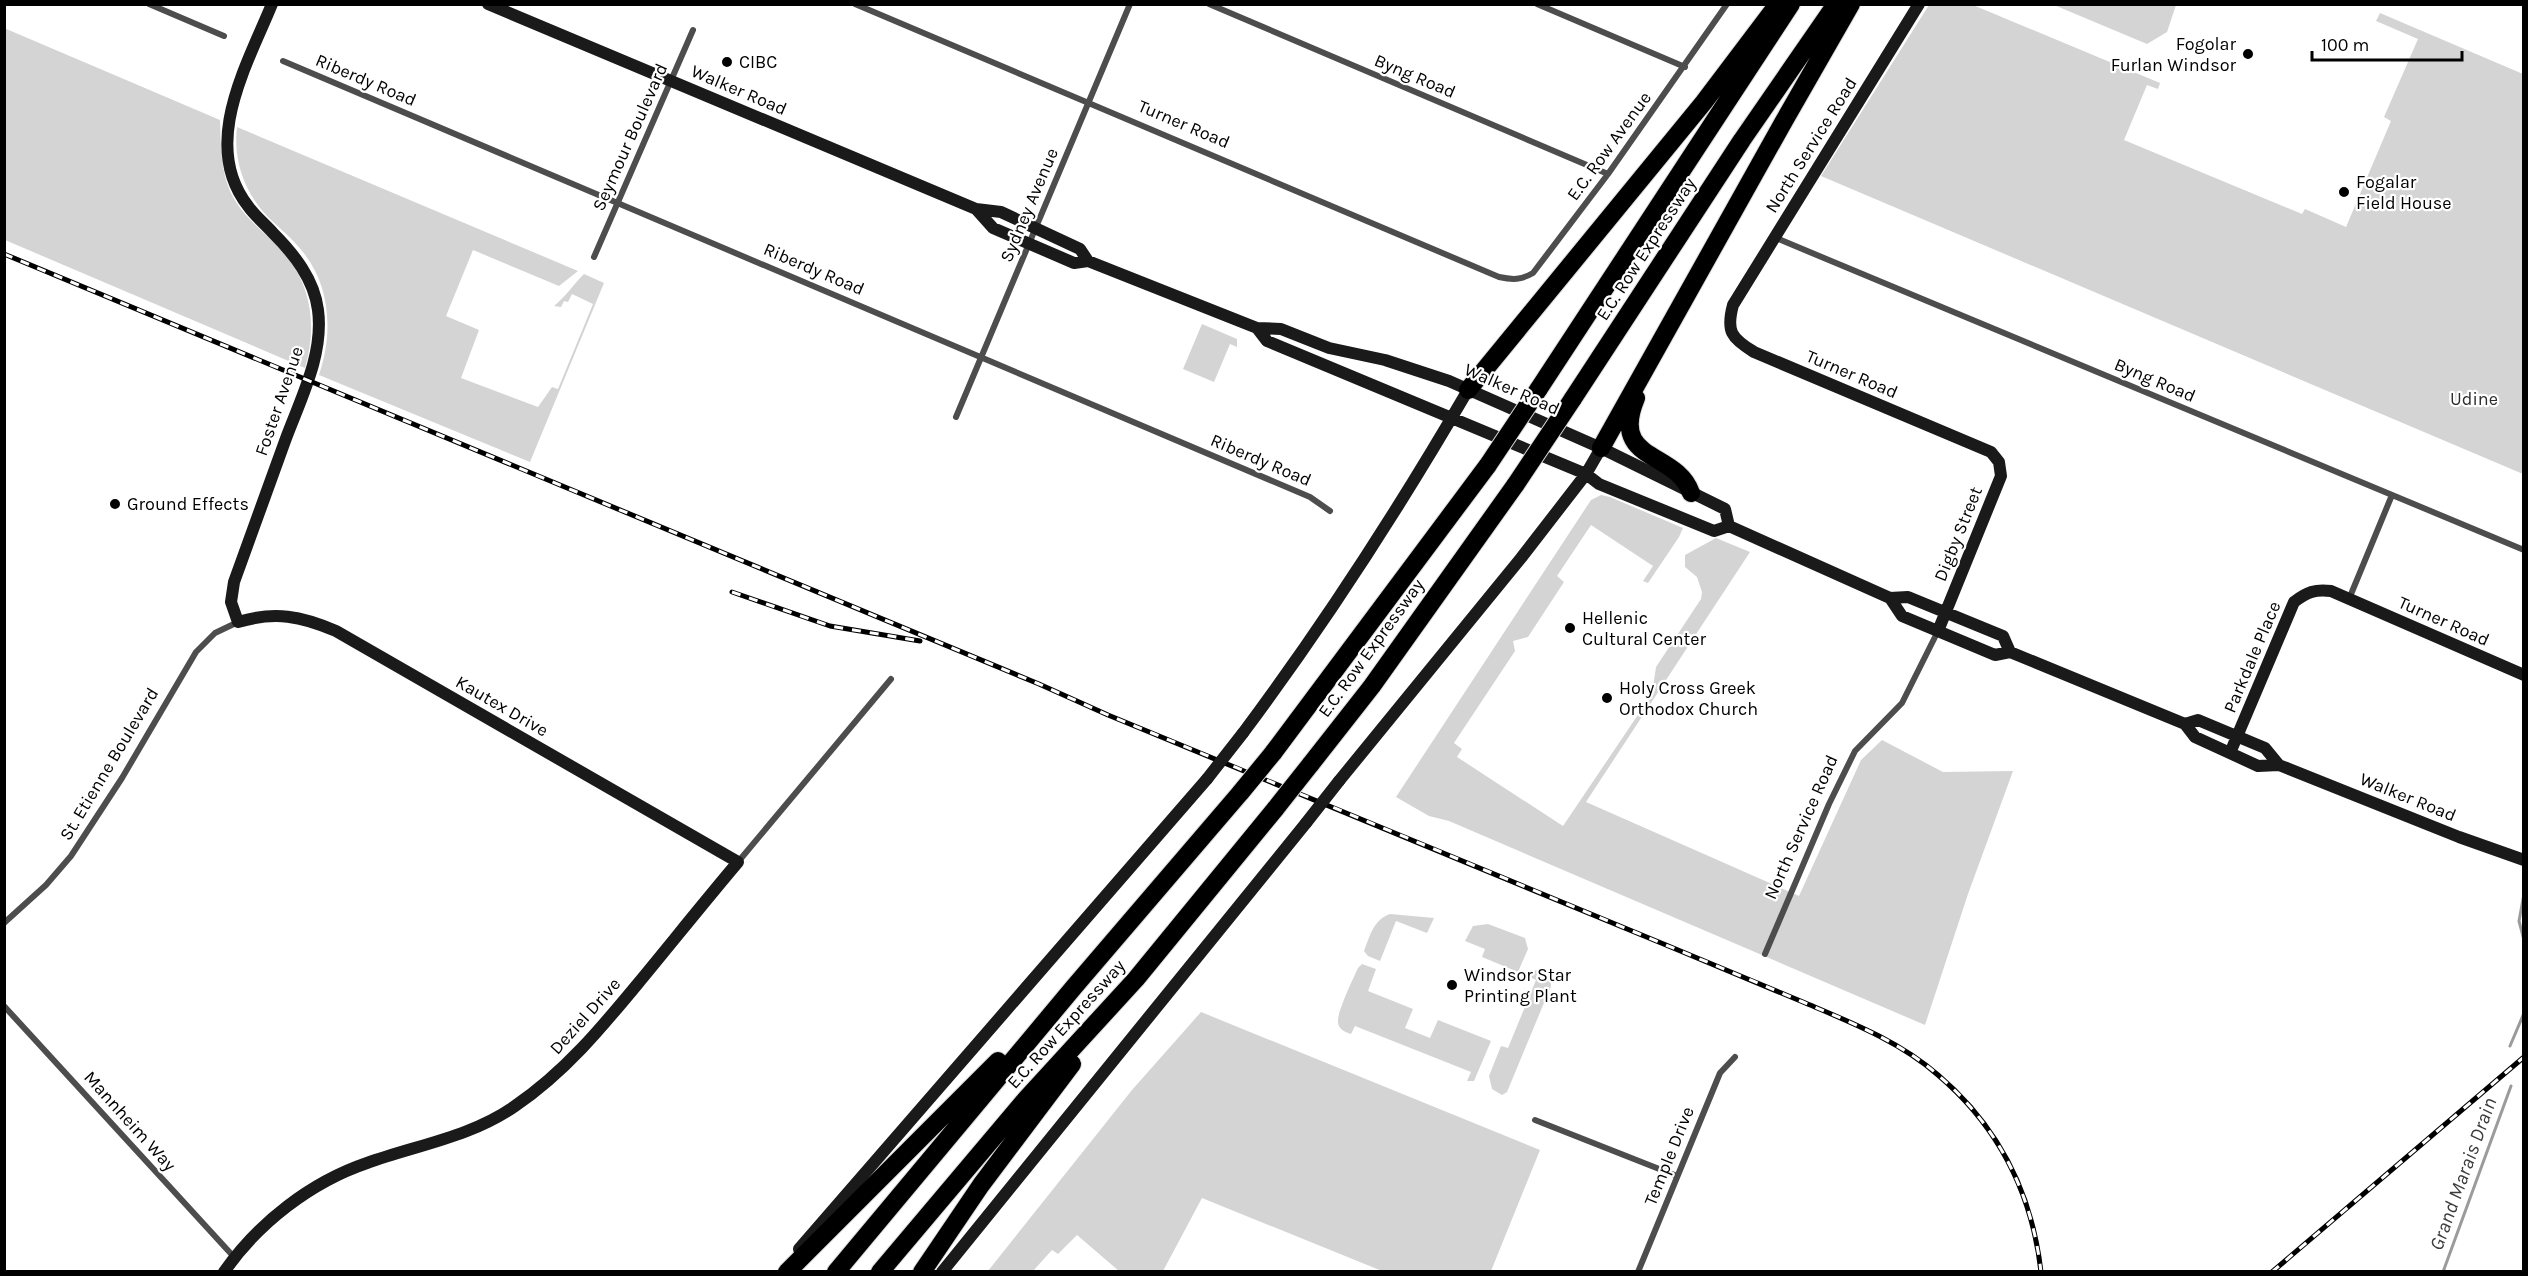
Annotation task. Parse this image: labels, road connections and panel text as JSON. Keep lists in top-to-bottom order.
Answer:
{
  "streets": {
    "highway": ["E.C. Row Expressway"],
    "main road": [
      "Walker Road",
      "Turner Road",
      "North Service Road",
      "Foster Avenue",
      "Digby Street",
      "Parkdale Place",
      "Kautex Drive",
      "Deziel Drive"
    ],
    "street": [
      "Byng Road",
      "Riberdy Road",
      "Seymour Boulevard",
      "E.C. Row Avenue",
      "Sydney Avenue",
      "St. Etienne Boulevard",
      "Mannheim Way",
      "Temple Drive"
    ]
  },
  "crossings": [
    ["Byng Road", "North Service Road"],
    ["Byng Road", "E.C. Row Avenue"],
    ["Riberdy Road", "Seymour Boulevard"],
    ["Riberdy Road", "Sydney Avenue"],
    ["Walker Road", "Seymour Boulevard"],
    ["Walker Road", "North Service Road"],
    ["Walker Road", "Sydney Avenue"],
    ["Walker Road", "Digby Street"],
    ["Walker Road", "Parkdale Place"],
    ["Turner Road", "North Service Road"],
    ["Turner Road", "E.C. Row Avenue"],
    ["Turner Road", "Sydney Avenue"],
    ["Turner Road", "Digby Street"],
    ["Turner Road", "Parkdale Place"],
    ["North Service Road", "Digby Street"],
    ["Foster Avenue", "Kautex Drive"],
    ["Foster Avenue", "St. Etienne Boulevard"],
    ["Kautex Drive", "St. Etienne Boulevard"],
    ["Kautex Drive", "Deziel Drive"],
    ["Deziel Drive", "Mannheim Way"]
  ],
  "water": ["Grand Marais Drain"],
  "parks": ["Udine"],
  "places": [
    "Fogolar Furlan Windsor",
    "CIBC",
    "Fogalar Field House",
    "Ground Effects",
    "Hellenic Cultural Center",
    "Holy Cross Greek Orthodox Church",
    "Windsor Star Printing Plant"
  ],
  "scale_bar": "100 m"
}
